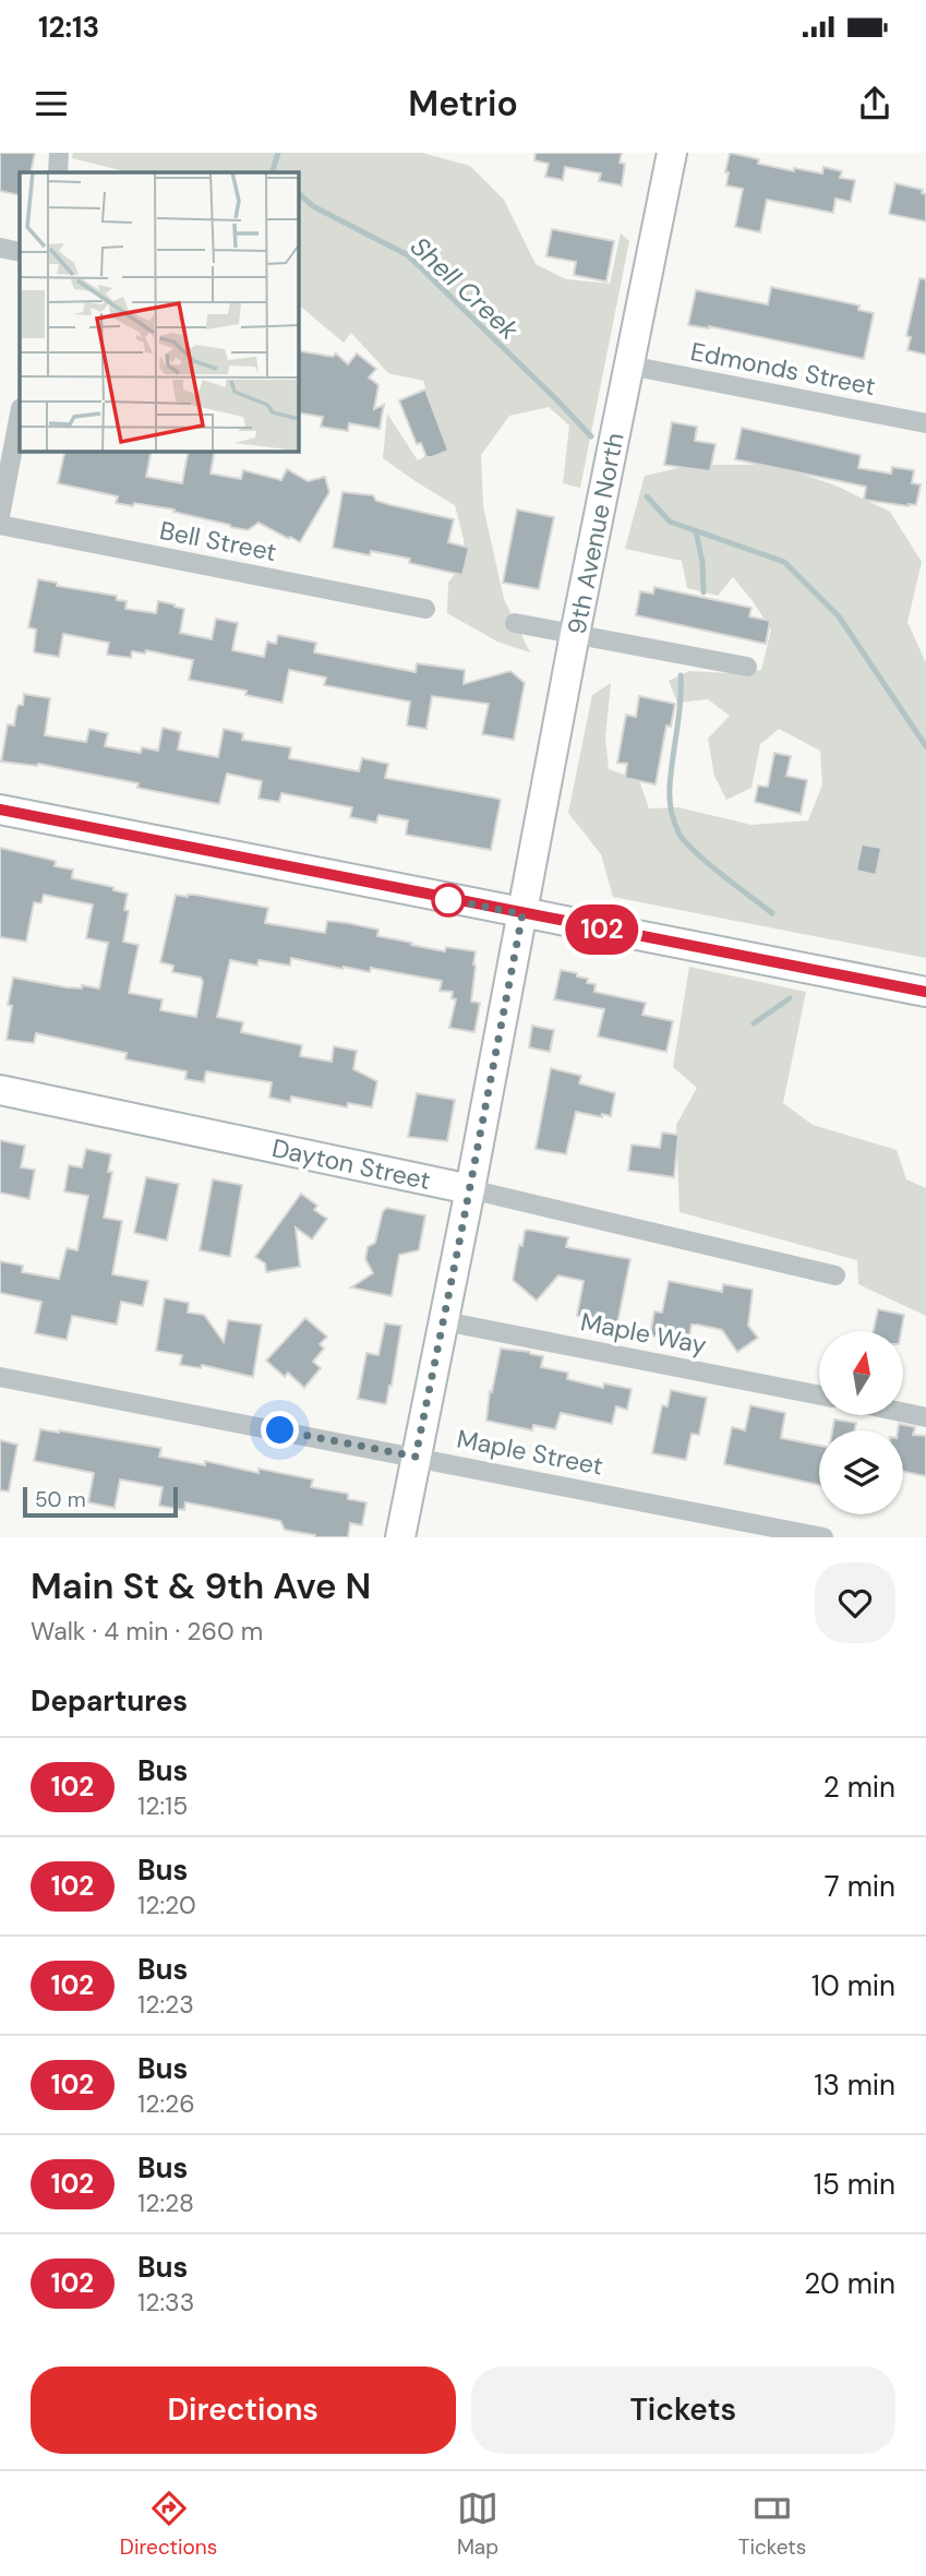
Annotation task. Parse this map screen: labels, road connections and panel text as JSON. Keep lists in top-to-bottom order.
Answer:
{
  "streets": {
    "main road": ["9th Avenue North", "Dayton Street"],
    "street": [
      "Edmonds Street",
      "Bell Street",
      "Maple Way",
      "Maple Street"
    ]
  },
  "crossings": [
    ["Edmonds Street", "9th Avenue North"],
    ["9th Avenue North", "Dayton Street"],
    ["9th Avenue North", "Maple Way"],
    ["9th Avenue North", "Maple Street"]
  ],
  "water": ["Shell Creek"],
  "lines": ["bus line 102"],
  "scale_bar": "50 m",
  "north": "top",
  "page": {
    "status": "12:13",
    "header": "Metrio",
    "on_map": "102",
    "scale": "50 m",
    "heading": [
      ["Main St & 9th Ave N", "Walk · 4 min · 260 m"],
      "Departures"
    ],
    "list": [
      {
        "mark": "102",
        "name": "Bus",
        "note": "12:15",
        "value": "2 min"
      },
      {
        "mark": "102",
        "name": "Bus",
        "note": "12:20",
        "value": "7 min"
      },
      {
        "mark": "102",
        "name": "Bus",
        "note": "12:23",
        "value": "10 min"
      },
      {
        "mark": "102",
        "name": "Bus",
        "note": "12:26",
        "value": "13 min"
      },
      {
        "mark": "102",
        "name": "Bus",
        "note": "12:28",
        "value": "15 min"
      },
      {
        "mark": "102",
        "name": "Bus",
        "note": "12:33",
        "value": "20 min"
      }
    ],
    "buttons": ["Directions", "Tickets"],
    "tabs": ["Directions", "Map", "Tickets"]
  }
}
